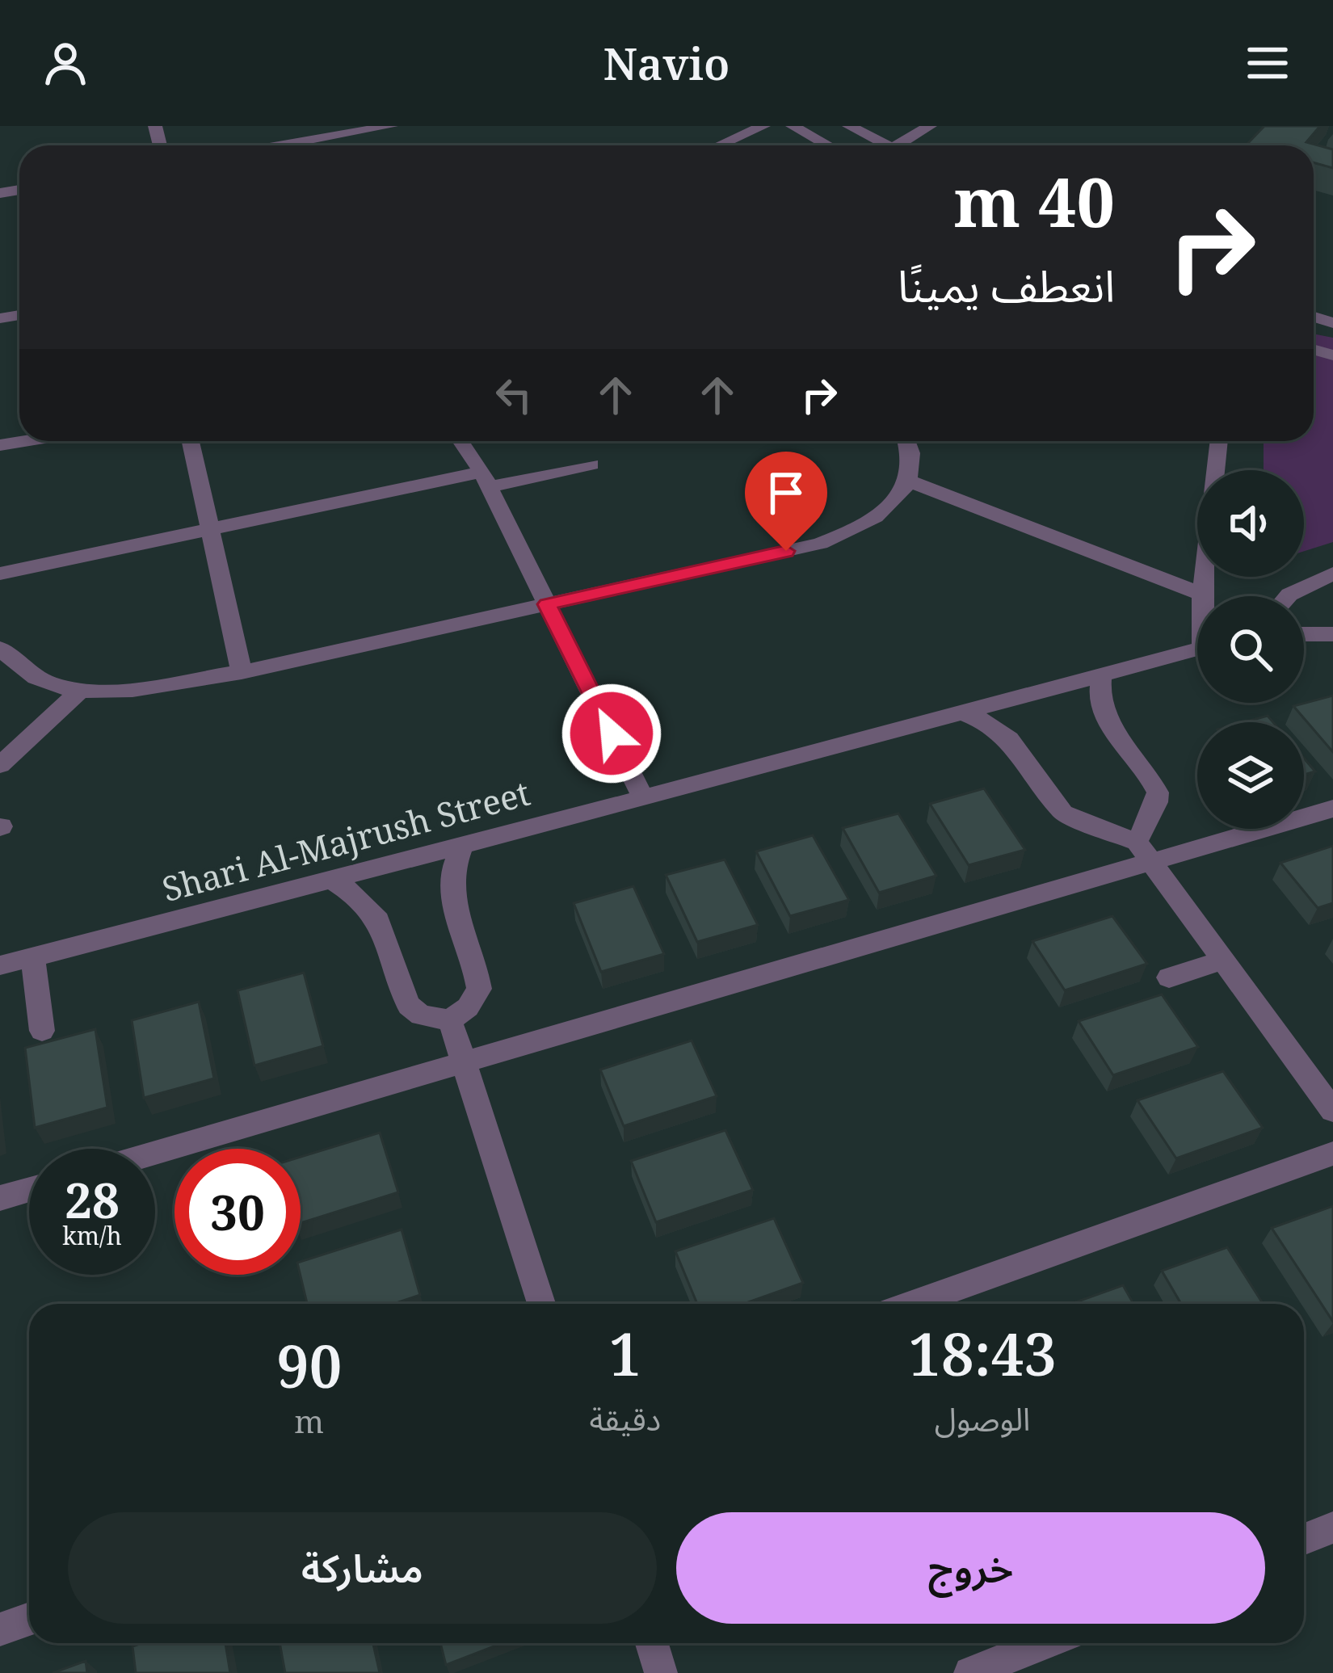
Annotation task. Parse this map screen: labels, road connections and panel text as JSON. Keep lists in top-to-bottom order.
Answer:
{
  "streets": {
    "street": ["Shari Al-Majrush Street"]
  },
  "page": {
    "header": "Navio",
    "turn": ["40 m", "انعطف يمينًا"],
    "speed": "28 km/h",
    "limit": "30",
    "eta": [
      "18:43",
      "الوصول",
      "1",
      "دقيقة",
      "90",
      "m"
    ],
    "buttons": ["خروج", "مشاركة"]
  }
}
